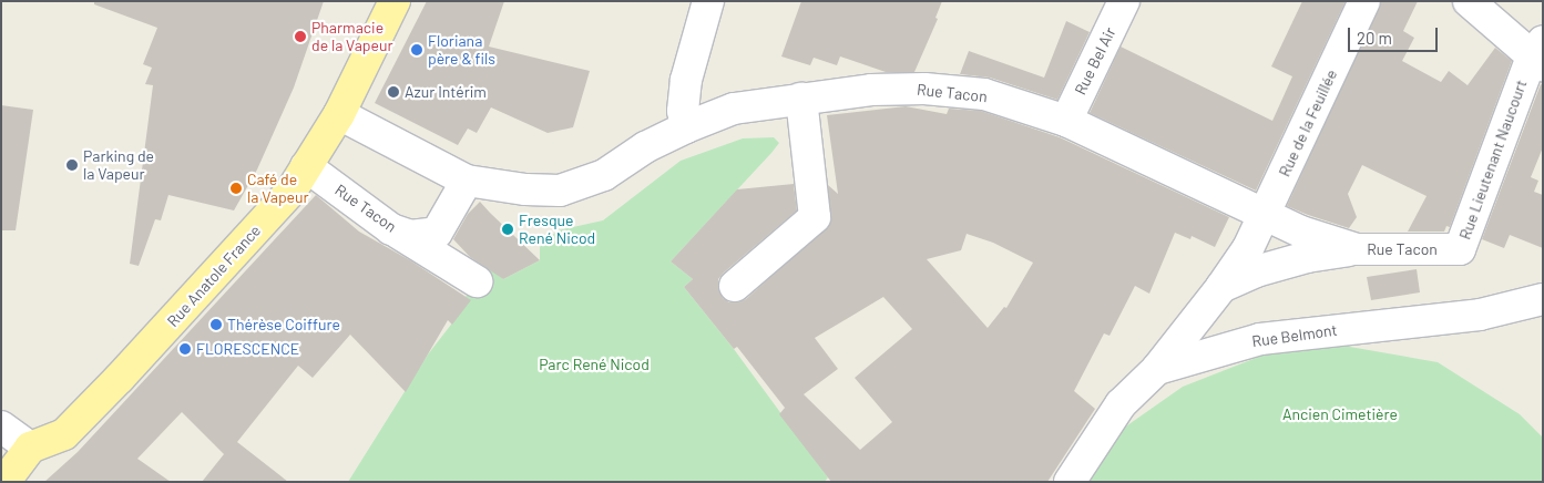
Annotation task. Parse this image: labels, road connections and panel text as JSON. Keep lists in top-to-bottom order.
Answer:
{
  "streets": {
    "main road": ["Rue Anatole France"],
    "street": [
      "Rue Bel Air",
      "Rue Tacon",
      "Rue de la Feuillée",
      "Rue Lieutenant Naucourt",
      "Rue Belmont"
    ]
  },
  "crossings": [
    ["Rue Bel Air", "Rue Tacon"],
    ["Rue Tacon", "Rue de la Feuillée"],
    ["Rue Tacon", "Rue Lieutenant Naucourt"],
    ["Rue Tacon", "Rue Anatole France"],
    ["Rue de la Feuillée", "Rue Belmont"]
  ],
  "parks": ["Parc René Nicod", "Ancien Cimetière"],
  "places": [
    "Pharmacie de la Vapeur",
    "Floriana père & fils",
    "Azur Intérim",
    "Parking de la Vapeur",
    "Café de la Vapeur",
    "Fresque René Nicod",
    "Thérèse Coiffure",
    "FLORESCENCE"
  ],
  "scale_bar": "20 m"
}
